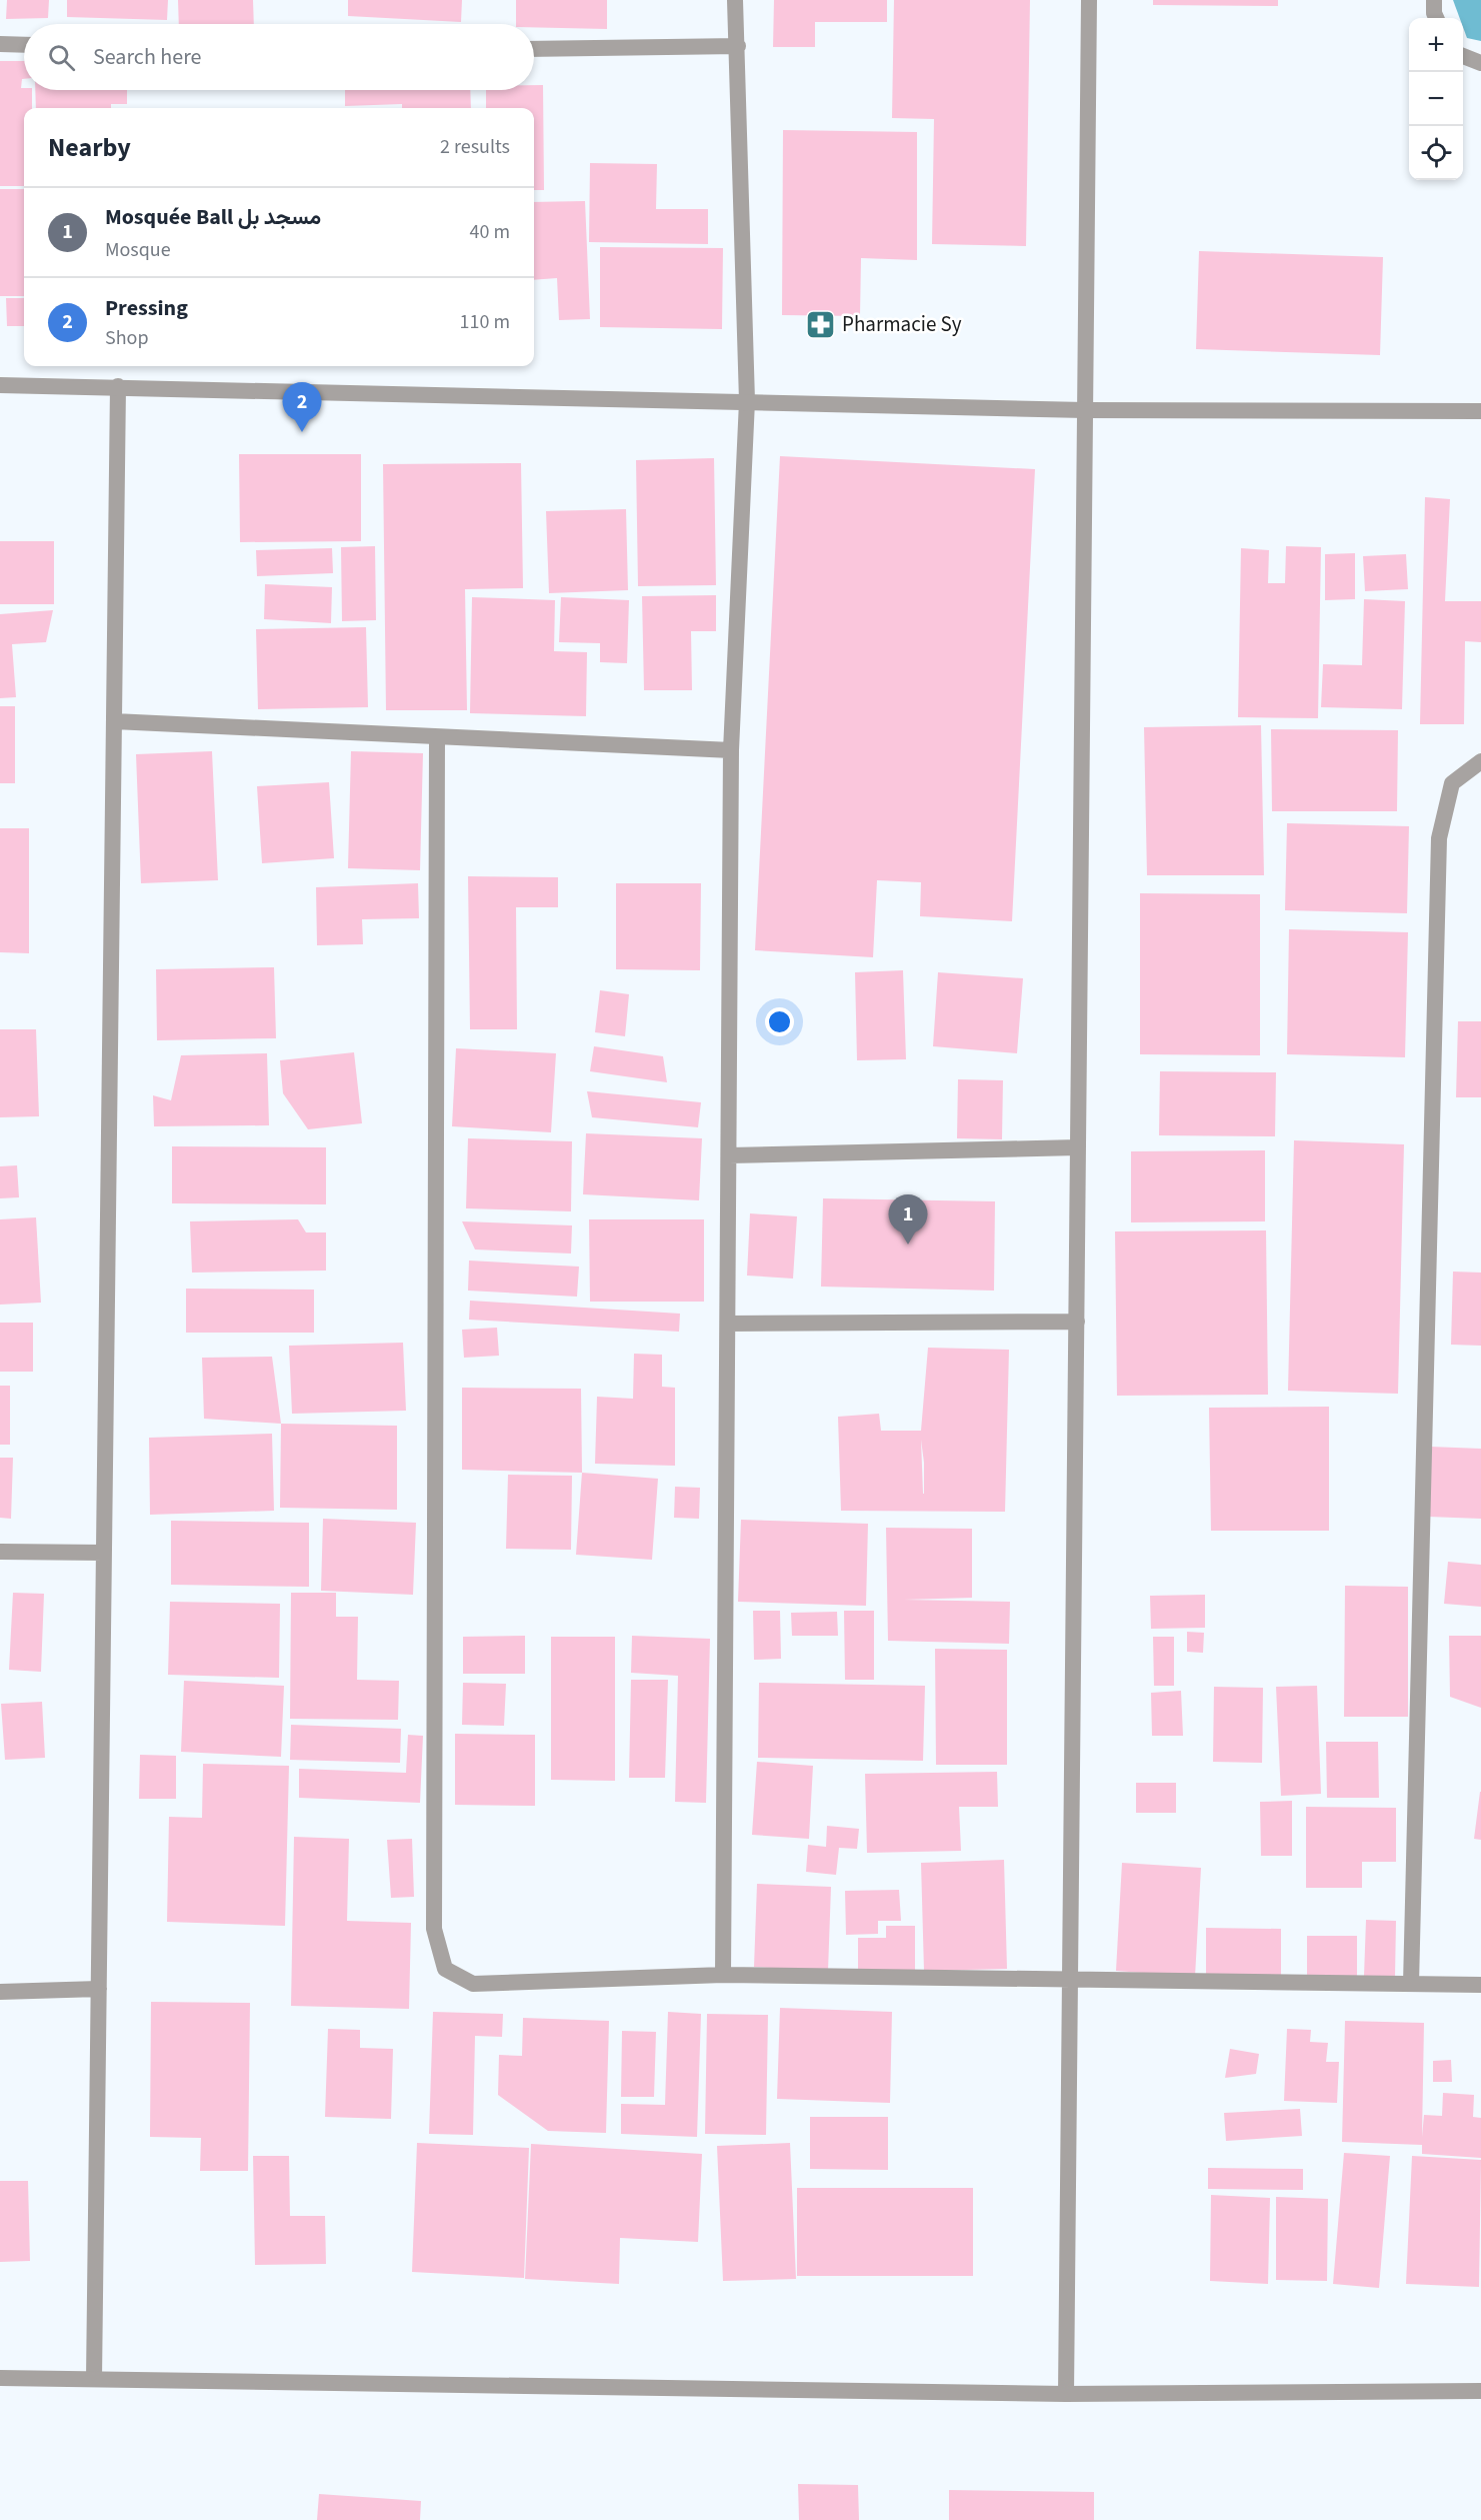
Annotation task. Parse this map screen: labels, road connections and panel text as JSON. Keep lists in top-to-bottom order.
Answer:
{
  "places": {
    "pharmacy": ["Pharmacie Sy"]
  },
  "page": {
    "map_buttons": ["+", "−"],
    "search": "Search here",
    "heading": ["Nearby", "2 results"],
    "list": [
      {
        "mark": "1",
        "name": "Mosquée Ball مسجد بل",
        "note": "Mosque",
        "value": "40 m"
      },
      {
        "mark": "2",
        "name": "Pressing",
        "note": "Shop",
        "value": "110 m"
      }
    ],
    "pins": ["2", "1"]
  }
}
